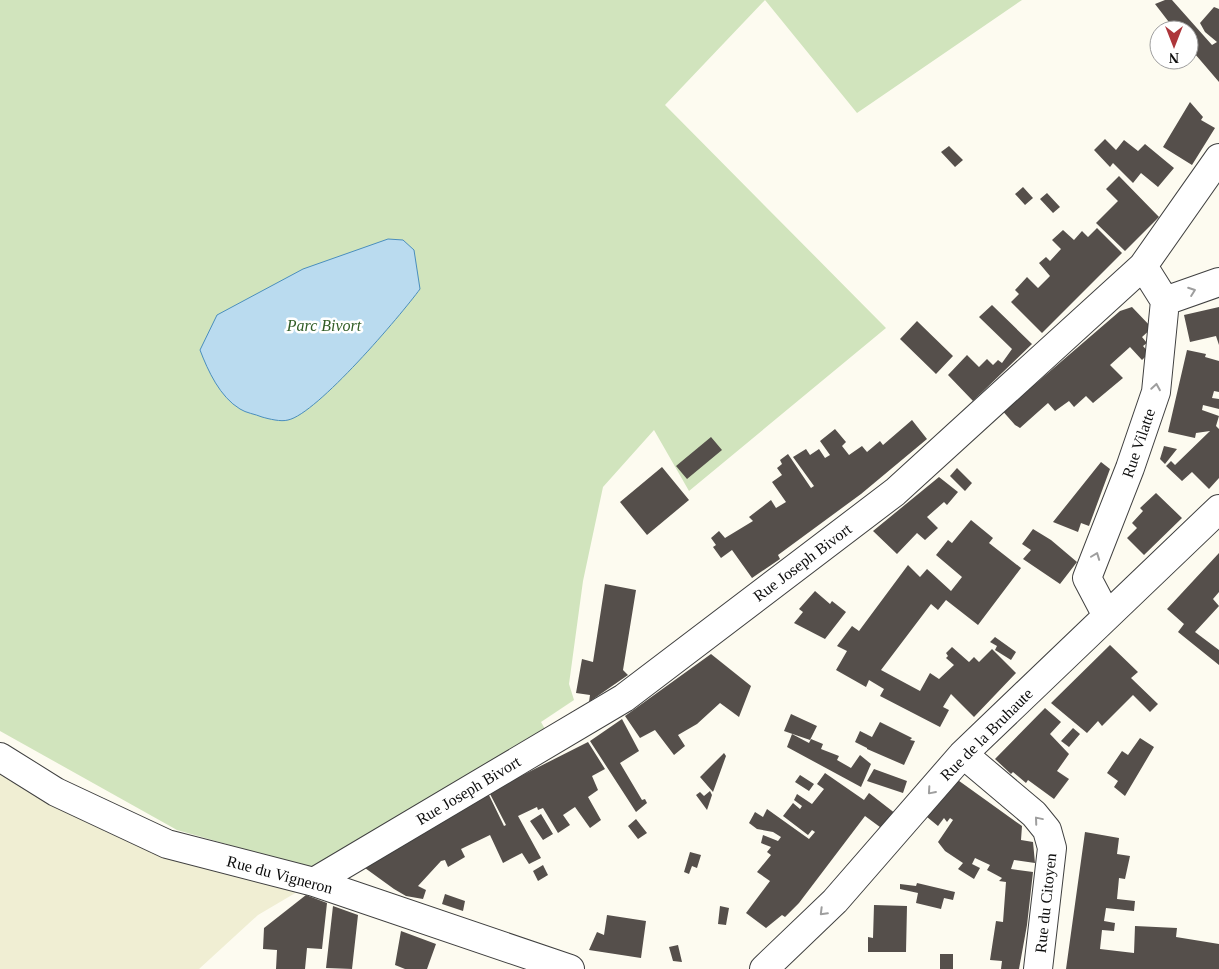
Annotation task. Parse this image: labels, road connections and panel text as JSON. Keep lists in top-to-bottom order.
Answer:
{
  "streets": {
    "street": [
      "Rue Vilatte",
      "Rue Joseph Bivort",
      "Rue de la Bruhaute",
      "Rue du Vigneron",
      "Rue du Citoyen"
    ]
  },
  "crossings": [
    ["Rue Vilatte", "Rue de la Bruhaute"],
    ["Rue Joseph Bivort", "Rue du Vigneron"],
    ["Rue de la Bruhaute", "Rue du Citoyen"]
  ],
  "one_way": ["Rue Vilatte", "Rue de la Bruhaute", "Rue du Citoyen"],
  "parks": ["Parc Bivort"],
  "north": "bottom"
}
